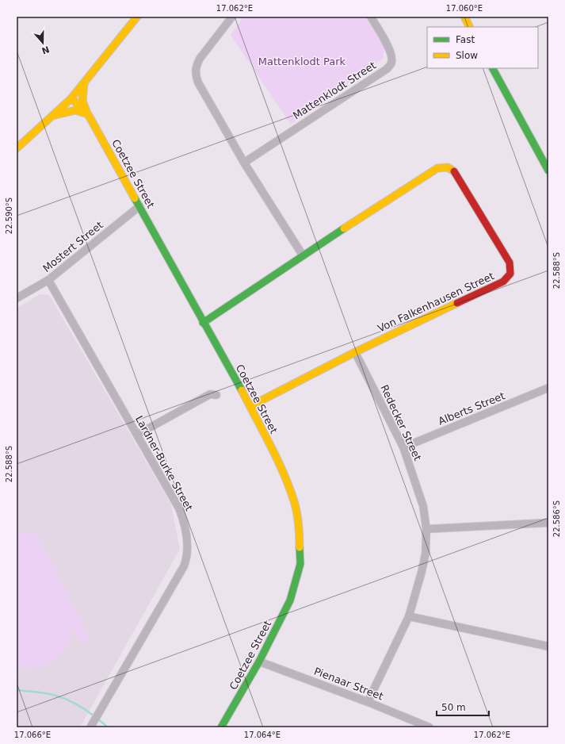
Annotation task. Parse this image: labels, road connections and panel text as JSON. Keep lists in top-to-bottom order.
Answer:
{
  "streets": {
    "street": [
      "Mattenklodt Street",
      "Coetzee Street",
      "Mostert Street",
      "Von Falkenhausen Street",
      "Alberts Street",
      "Redecker Street",
      "Lardner-Burke Street",
      "Pienaar Street"
    ]
  },
  "crossings": [
    ["Coetzee Street", "Mostert Street"],
    ["Coetzee Street", "Von Falkenhausen Street"],
    ["Coetzee Street", "Pienaar Street"],
    ["Mostert Street", "Lardner-Burke Street"],
    ["Von Falkenhausen Street", "Redecker Street"],
    ["Alberts Street", "Redecker Street"],
    ["Redecker Street", "Pienaar Street"]
  ],
  "parks": ["Mattenklodt Park"],
  "legend": ["Fast", "Slow"],
  "scale_bar": "50 m",
  "north": "bottom",
  "coordinates": [
    "17.062°E",
    "17.060°E",
    "22.590°S",
    "22.588°S",
    "22.586°S",
    "17.066°E",
    "17.064°E"
  ]
}
